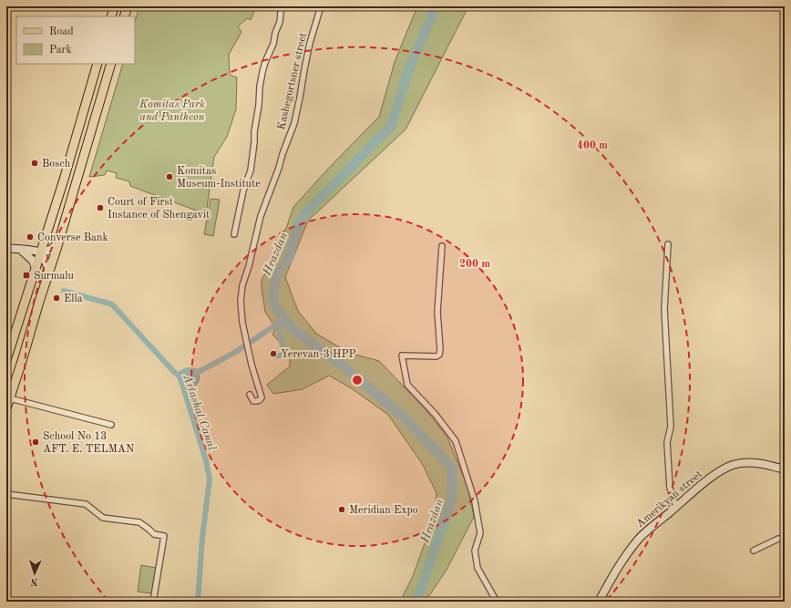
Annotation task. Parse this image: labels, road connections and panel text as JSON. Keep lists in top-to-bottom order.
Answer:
{
  "streets": {
    "street": ["Kashegortsner street", "Amerikyan street"]
  },
  "water": ["Hrazdan", "Artashat Canal"],
  "parks": ["Komitas Park and Pantheon"],
  "places": {
    "other": [
      "Bosch",
      "Komitas Museum-Institute",
      "Court of First Instance of Shengavit",
      "Converse Bank",
      "Ella",
      "Yerevan-3 HPP",
      "School No 13 AFT. E. TELMAN",
      "Meridian Expo"
    ],
    "transit": ["Surmalu"]
  },
  "legend": ["Road", "Park"],
  "north": "bottom",
  "rings": ["400 m", "200 m"]
}
